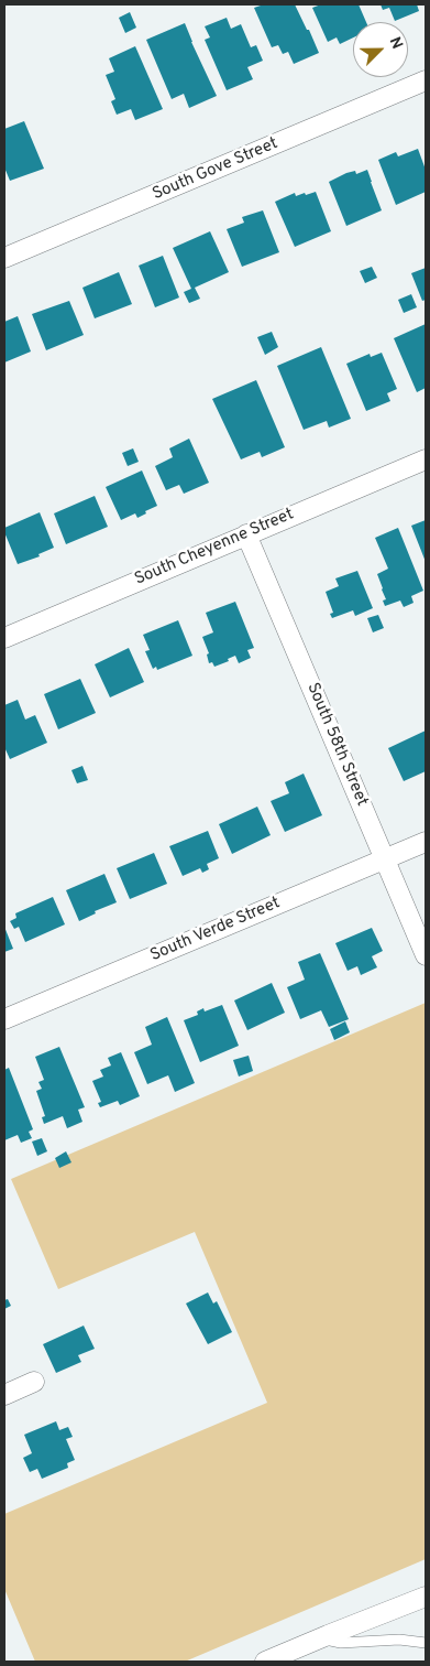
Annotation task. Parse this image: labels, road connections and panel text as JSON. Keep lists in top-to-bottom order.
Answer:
{
  "streets": {
    "street": [
      "South Gove Street",
      "South Cheyenne Street",
      "South 58th Street",
      "South Verde Street"
    ]
  },
  "crossings": [
    ["South Cheyenne Street", "South 58th Street"],
    ["South 58th Street", "South Verde Street"]
  ],
  "north": "top right"
}
